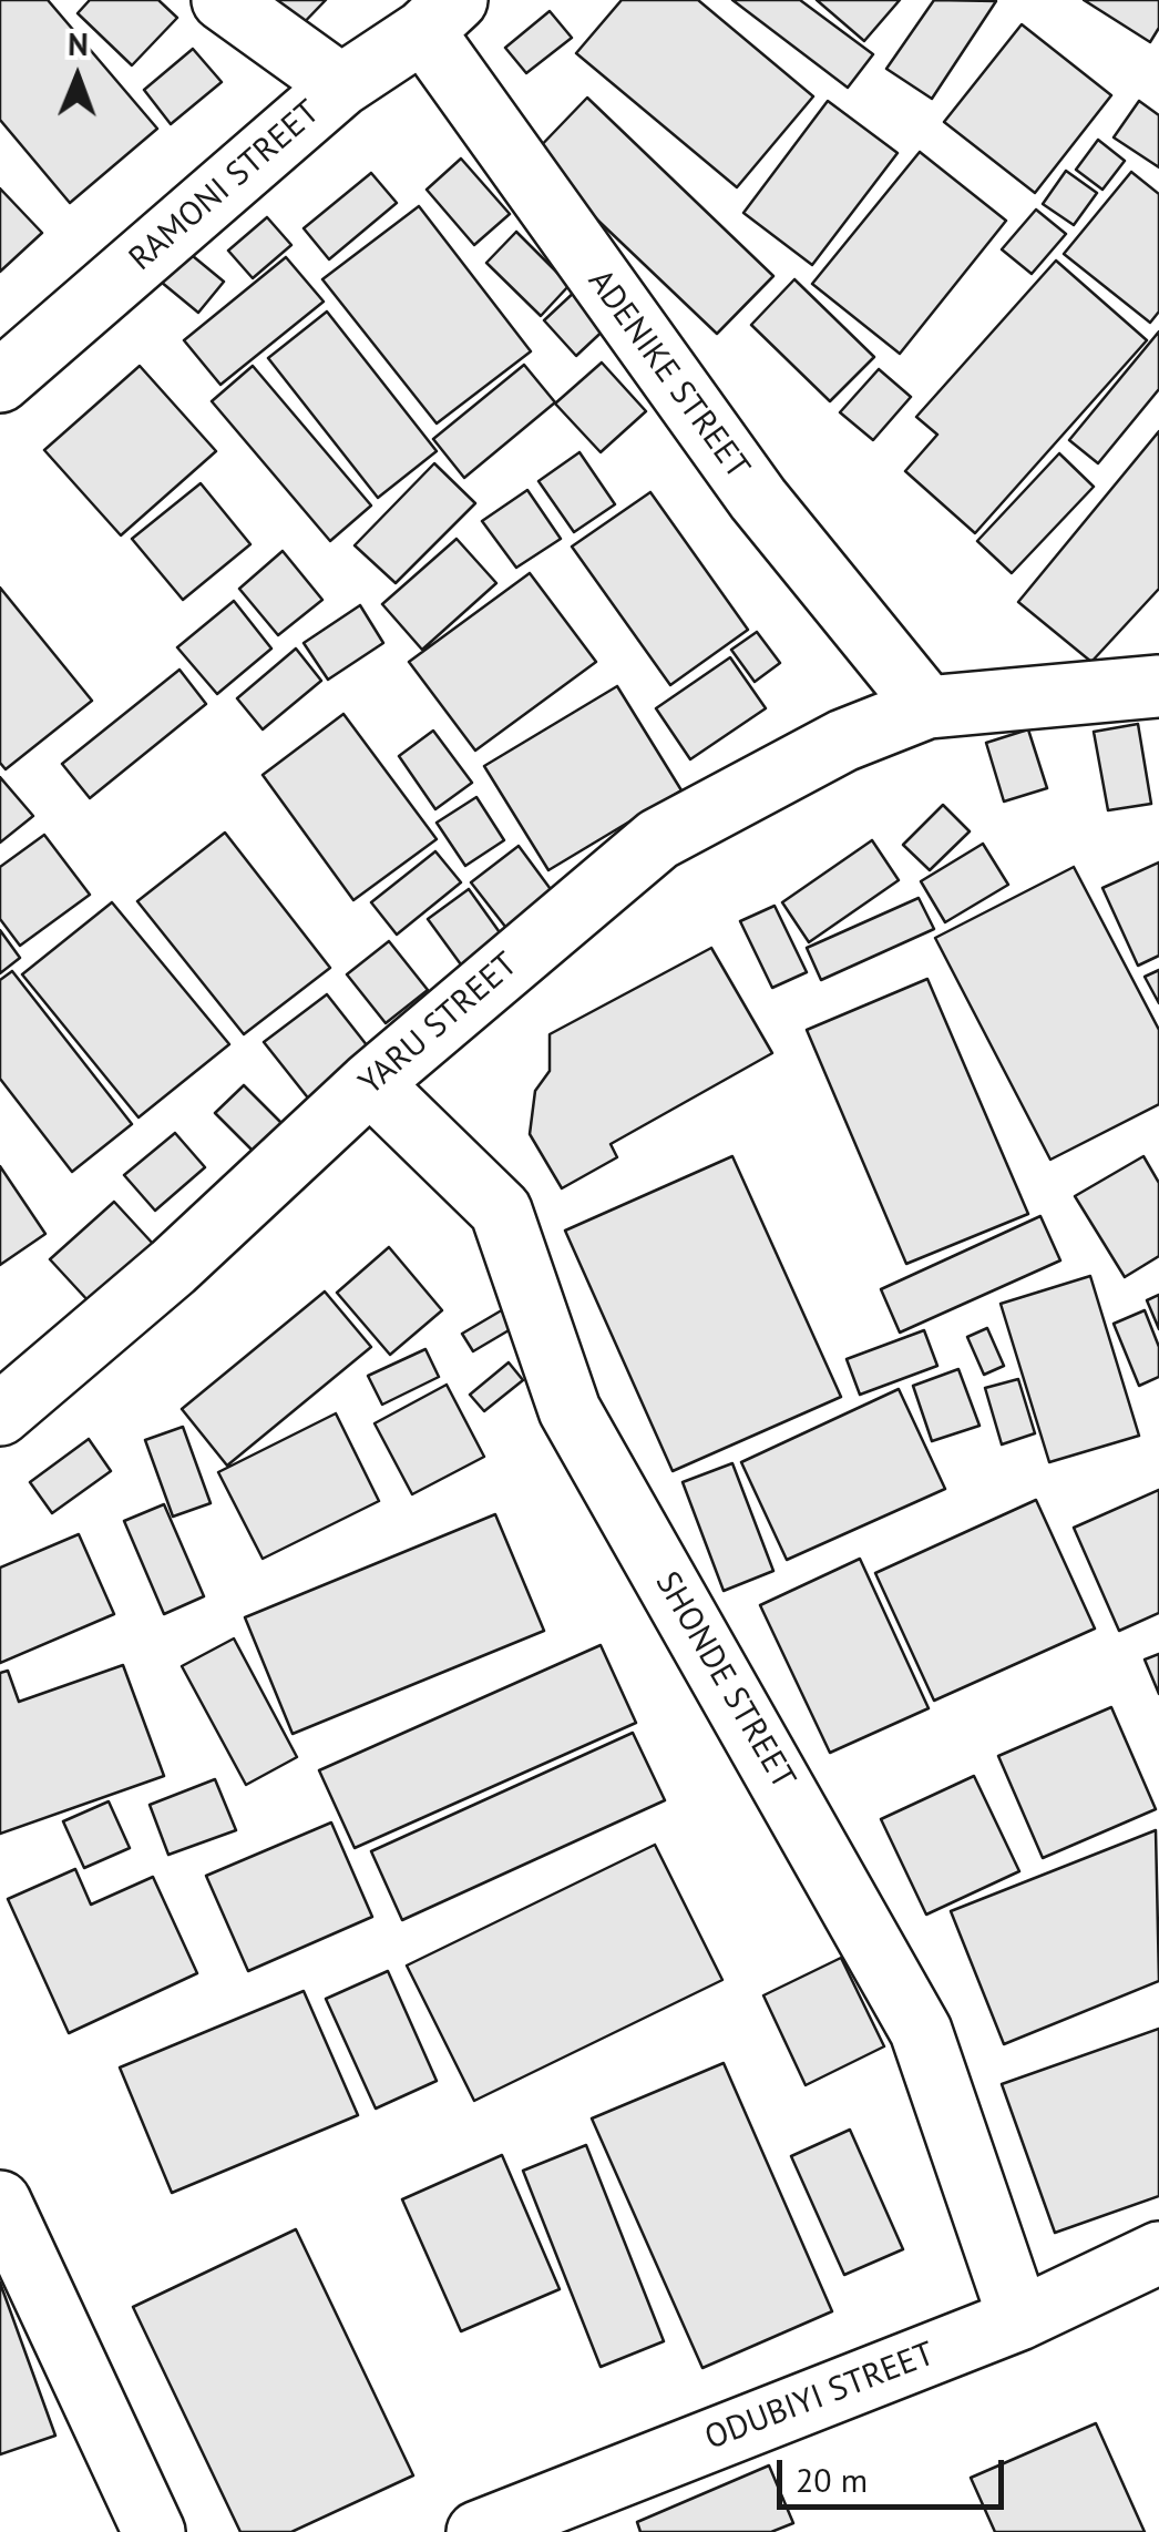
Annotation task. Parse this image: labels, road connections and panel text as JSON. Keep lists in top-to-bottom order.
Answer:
{
  "streets": {
    "street": [
      "RAMONI STREET",
      "ADENIKE STREET",
      "YARU STREET",
      "SHONDE STREET",
      "ODUBIYI STREET"
    ]
  },
  "crossings": [
    ["RAMONI STREET", "ADENIKE STREET"],
    ["ADENIKE STREET", "YARU STREET"],
    ["YARU STREET", "SHONDE STREET"],
    ["SHONDE STREET", "ODUBIYI STREET"]
  ],
  "scale_bar": "20 m",
  "north": "top"
}
